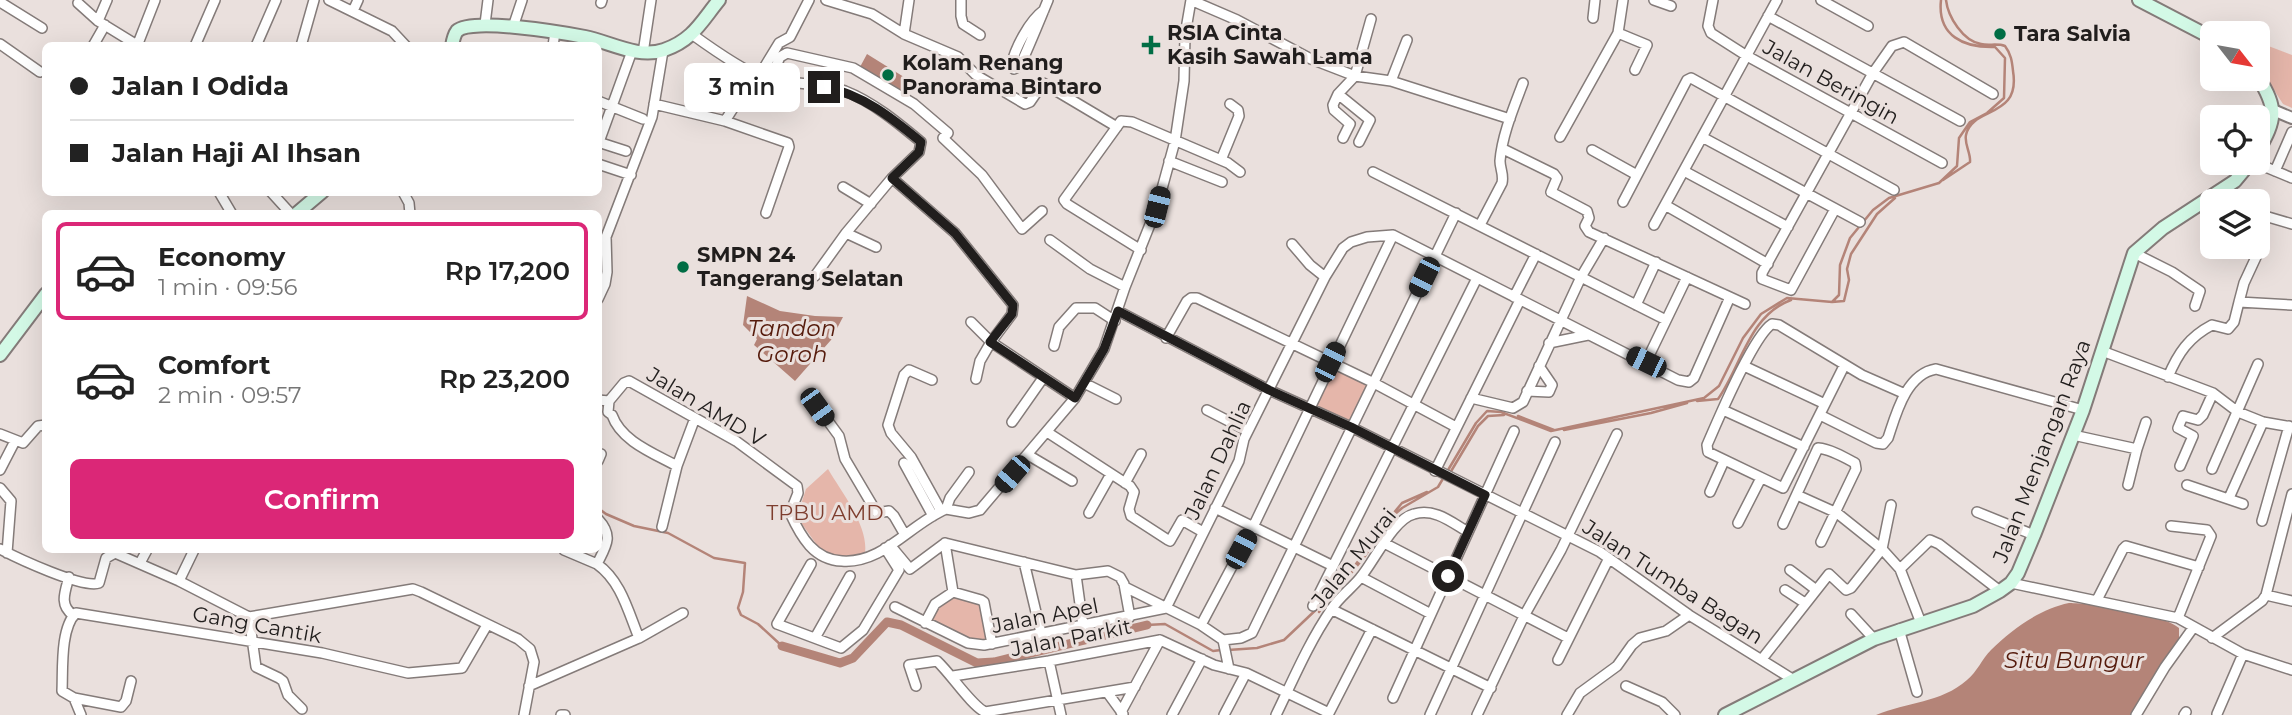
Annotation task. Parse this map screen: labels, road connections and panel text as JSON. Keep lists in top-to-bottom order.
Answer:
{
  "streets": {
    "main road": ["Jalan Menjangan Raya"],
    "street": [
      "Jalan Beringin",
      "Jalan AMD V",
      "Jalan Dahlia",
      "Jalan Murai",
      "Jalan Tumba Bagan",
      "Jalan Apel",
      "Gang Cantik",
      "Jalan Parkit"
    ]
  },
  "crossings": [
    ["Jalan Menjangan Raya", "Jalan Tumba Bagan"],
    ["Jalan Dahlia", "Jalan Tumba Bagan"],
    ["Jalan Dahlia", "Jalan Apel"]
  ],
  "water": ["Tandon Goroh", "Situ Bungur"],
  "parks": ["TPBU AMD"],
  "places": {
    "other": ["Tara Salvia", "Kolam Renang Panorama Bintaro", "SMPN 24 Tangerang Selatan"],
    "health": ["RSIA Cinta Kasih Sawah Lama"]
  },
  "north": "bottom right",
  "page": {
    "banner": ["Jalan I Odida", "Jalan Haji Al Ihsan"],
    "bubble": "3 min",
    "list": [
      {
        "name": "Economy",
        "note": "1 min · 09:56",
        "value": "Rp 17,200"
      },
      {
        "name": "Comfort",
        "note": "2 min · 09:57",
        "value": "Rp 23,200"
      }
    ],
    "buttons": "Confirm"
  }
}
